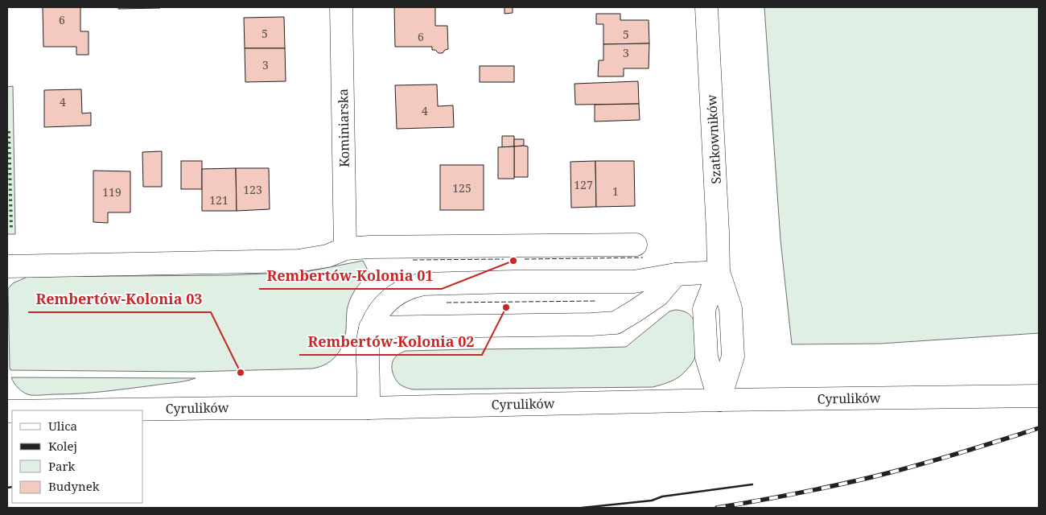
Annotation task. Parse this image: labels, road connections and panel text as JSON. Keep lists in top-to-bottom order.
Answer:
{
  "streets": {
    "street": ["Kominiarska", "Szatkowników", "Cyrulików"]
  },
  "crossings": [
    ["Szatkowników", "Cyrulików"]
  ],
  "places": ["Rembertów-Kolonia 01", "Rembertów-Kolonia 02", "Rembertów-Kolonia 03"],
  "house_numbers": [
    "6",
    "5",
    "5",
    "6",
    "3",
    "3",
    "4",
    "4",
    "127",
    "125",
    "123",
    "1",
    "119",
    "121"
  ],
  "legend": [
    "Ulica",
    "Kolej",
    "Park",
    "Budynek"
  ]
}
